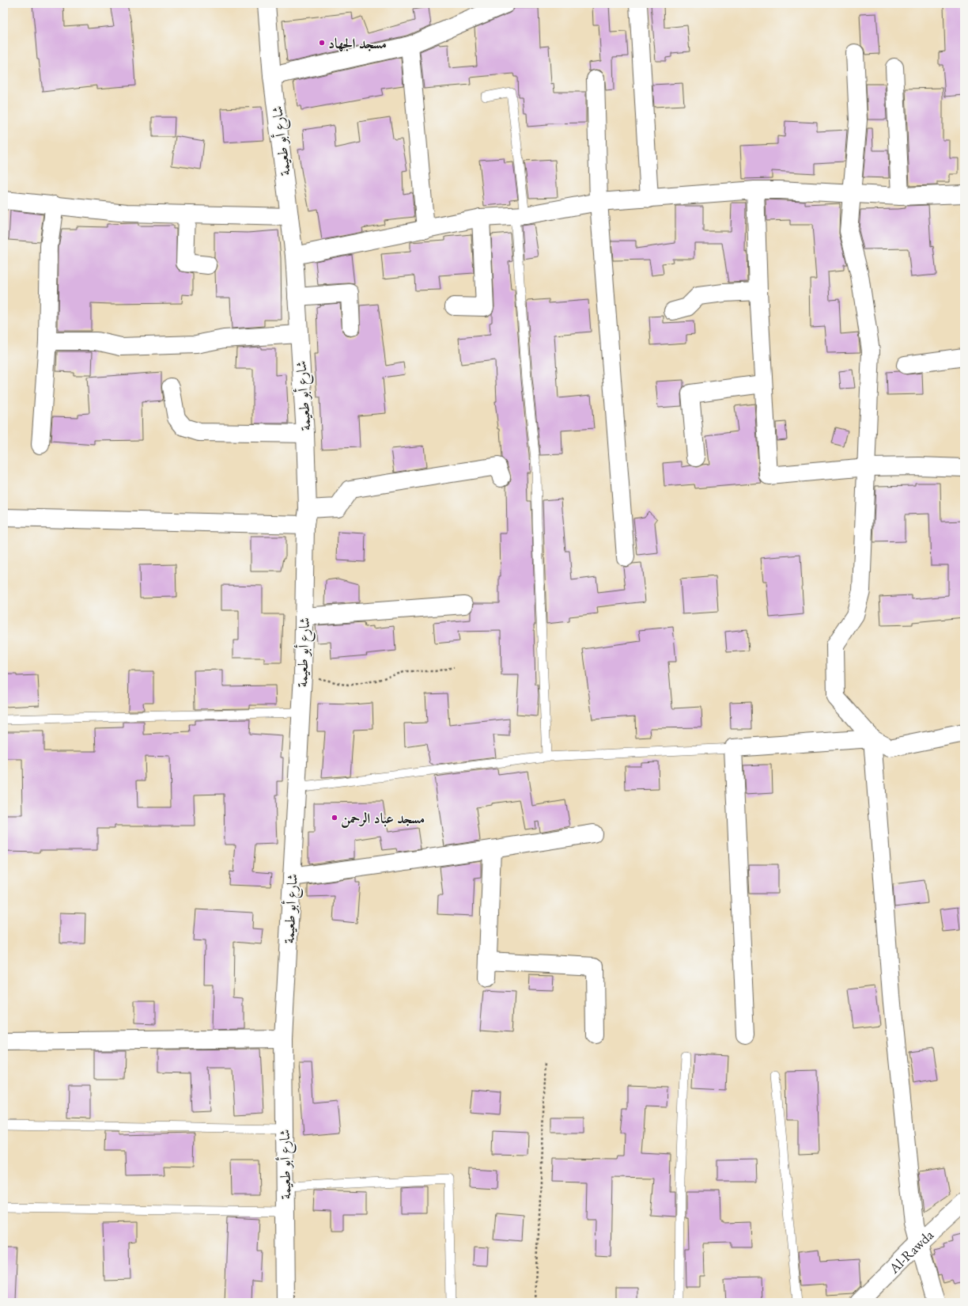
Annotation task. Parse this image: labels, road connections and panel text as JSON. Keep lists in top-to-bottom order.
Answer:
{
  "streets": {
    "street": ["شارع أبو طعيمة", "Al-Rawda"]
  },
  "places": ["مسجد الجهاد", "مسجد عباد الرحمن"]
}
